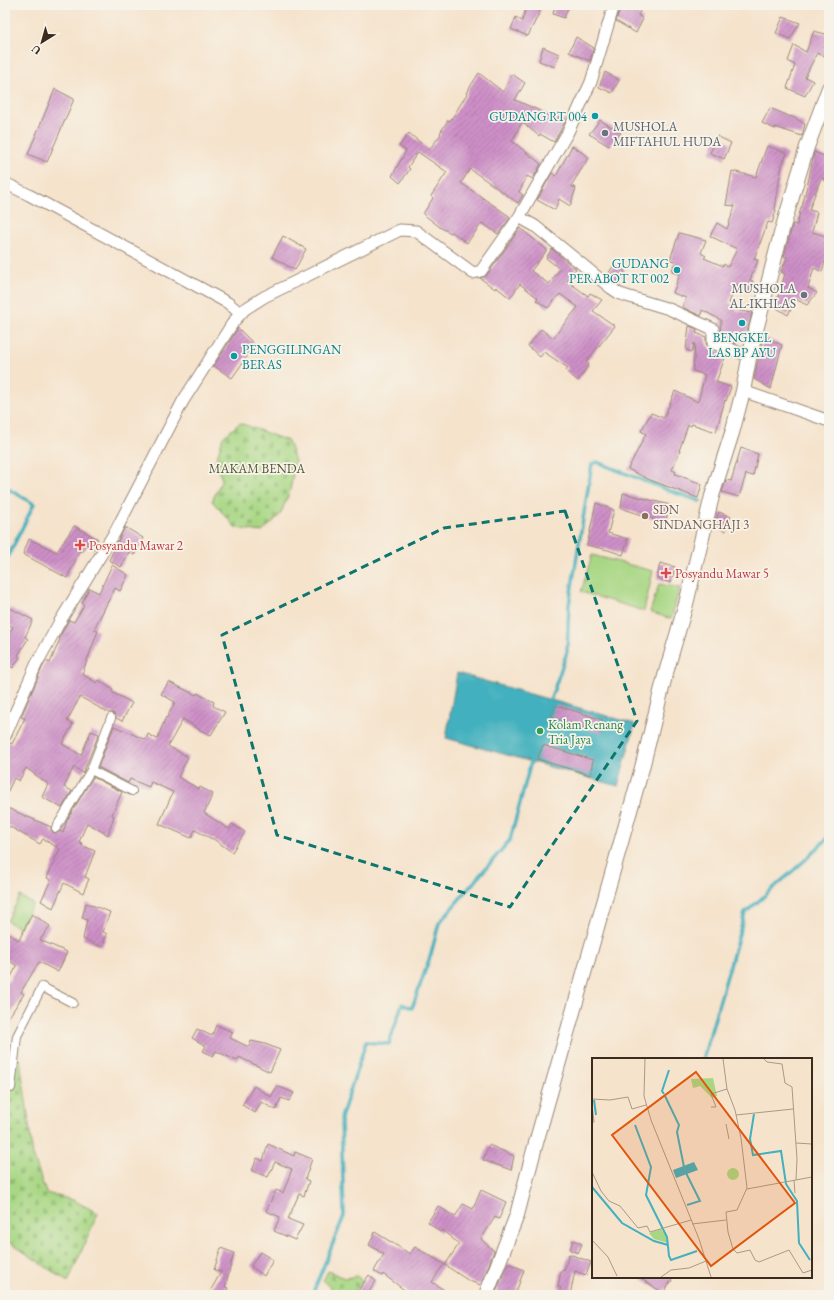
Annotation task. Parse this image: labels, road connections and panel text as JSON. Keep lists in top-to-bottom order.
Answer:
{
  "parks": ["MAKAM BENDA"],
  "places": {
    "other": [
      "GUDANG RT 004",
      "MUSHOLA MIFTAHUL HUDA",
      "GUDANG PERABOT RT 002",
      "MUSHOLA AL-IKHLAS",
      "BENGKEL LAS BP AYU",
      "PENGGILINGAN BERAS",
      "SDN SINDANGHAJI 3",
      "Kolam Renang Tria Jaya"
    ],
    "health": ["Posyandu Mawar 2", "Posyandu Mawar 5"]
  },
  "north": "bottom left"
}
